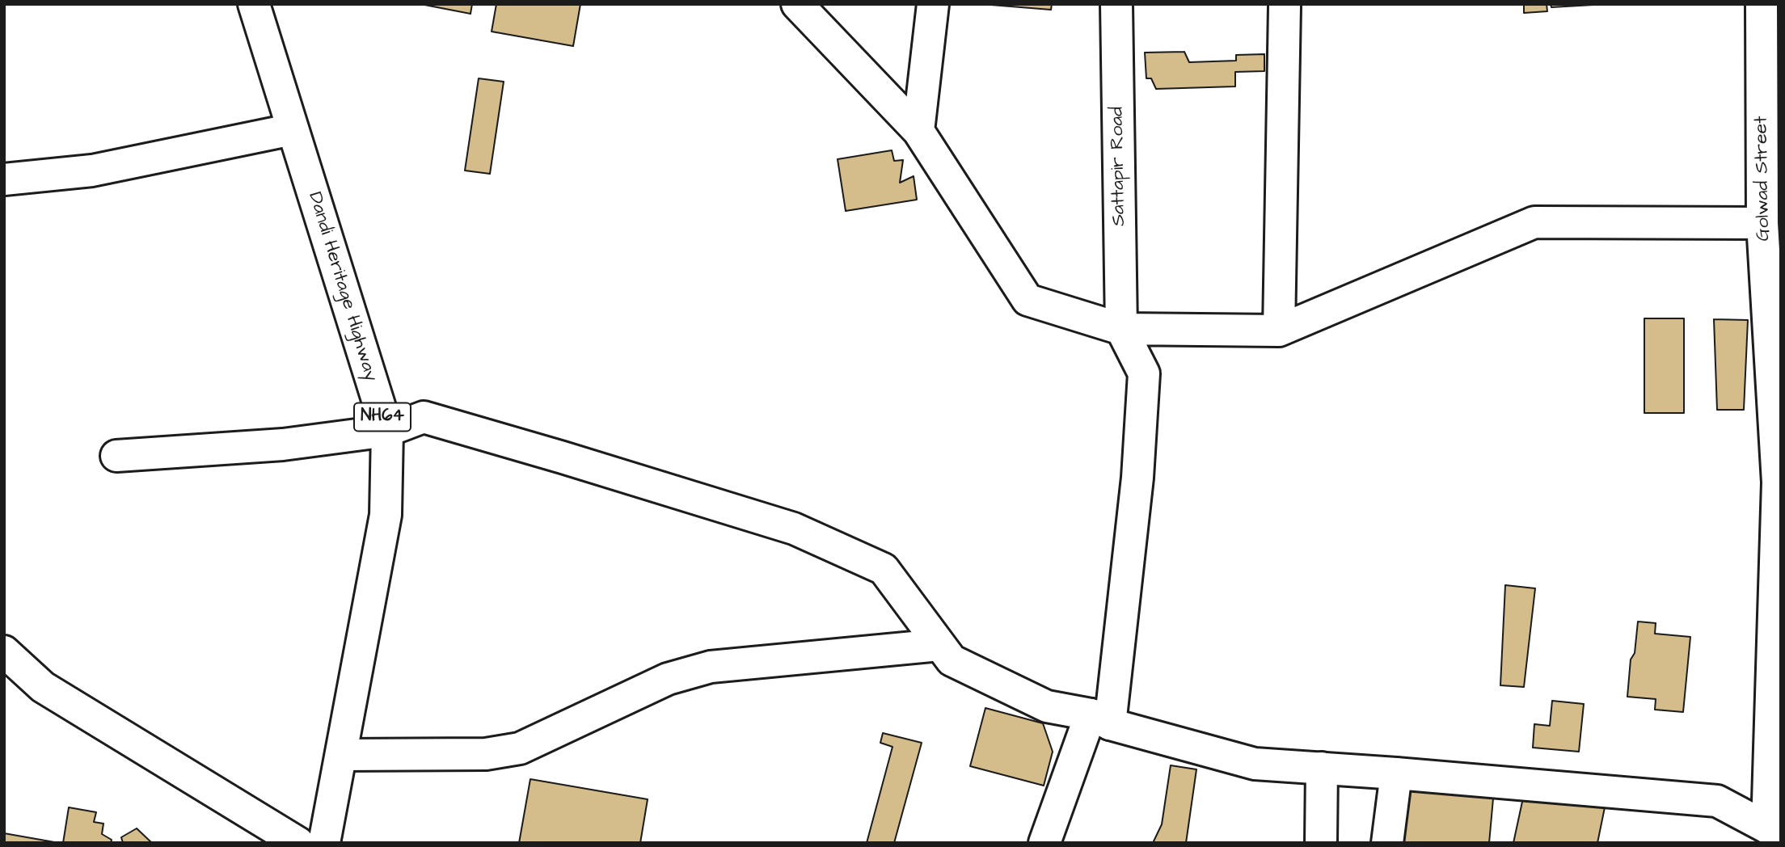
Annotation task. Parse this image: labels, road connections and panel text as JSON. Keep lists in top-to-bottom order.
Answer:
{
  "streets": {
    "main road": [
      "Sattapir Road",
      "Golwad Street",
      "Dandi Heritage Highway",
      "NH64"
    ]
  }
}
